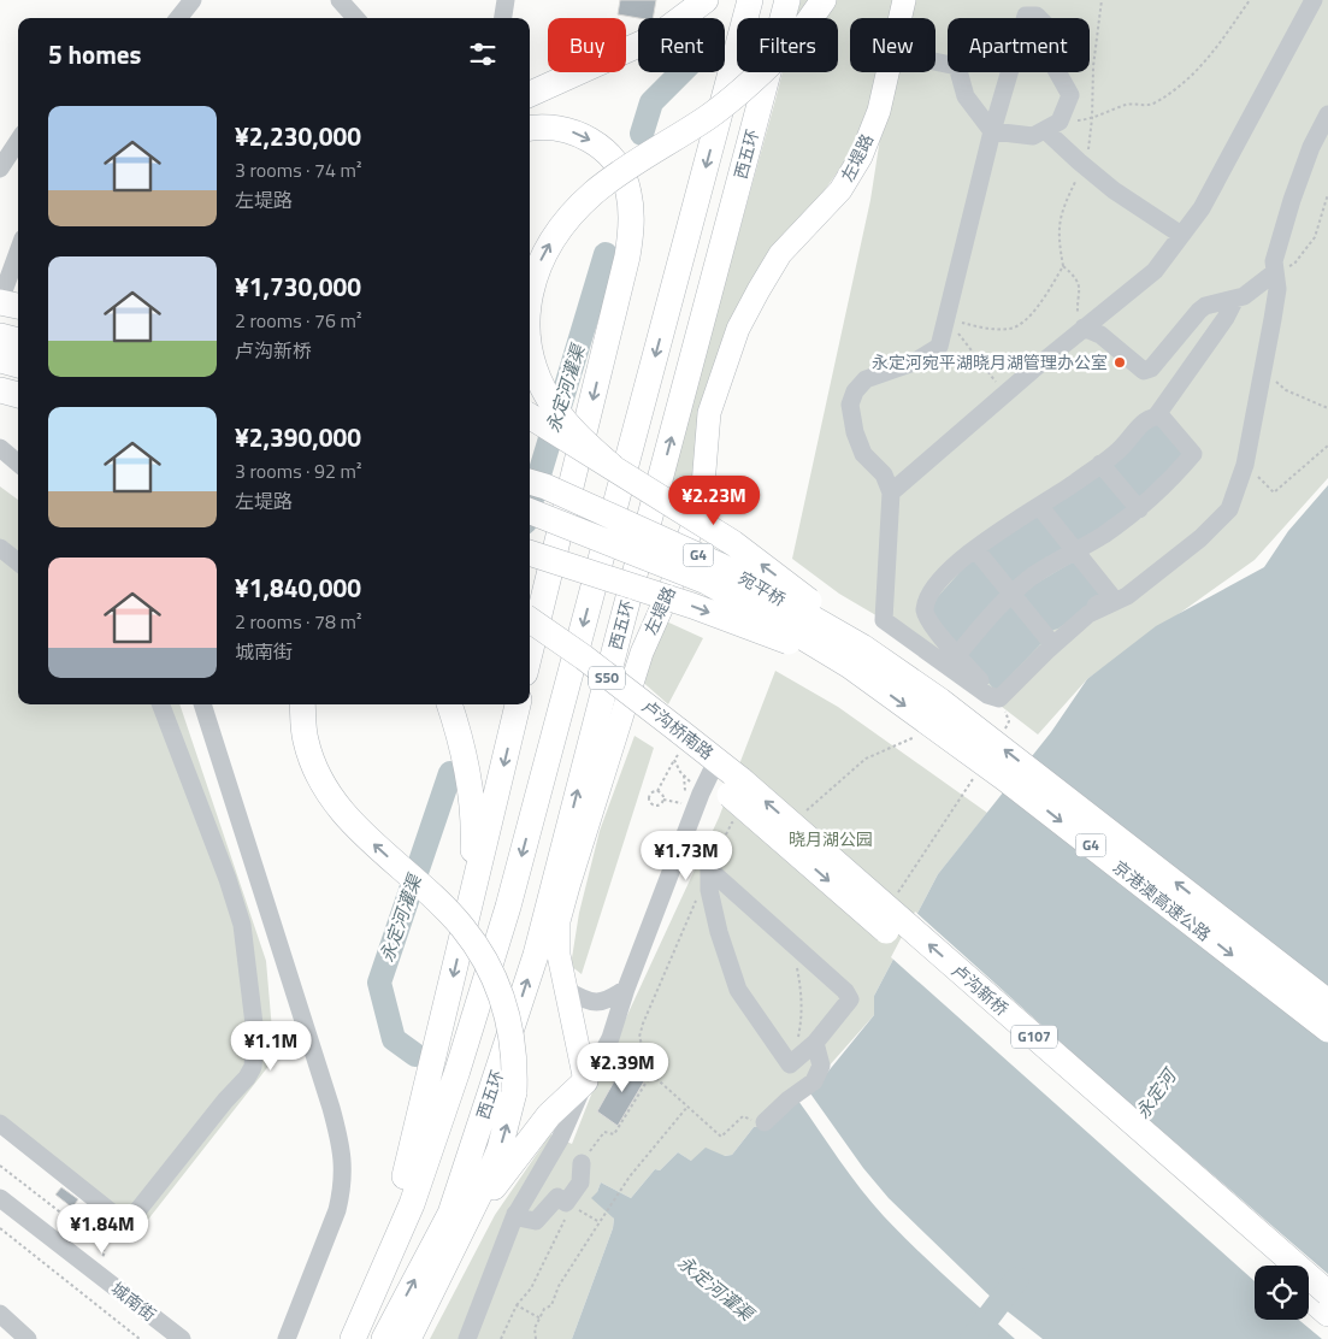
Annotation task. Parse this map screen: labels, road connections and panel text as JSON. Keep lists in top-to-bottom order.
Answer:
{
  "streets": {
    "highway": [
      "西五环",
      "G4",
      "宛平桥",
      "S50",
      "卢沟桥南路",
      "京港澳高速公路",
      "卢沟新桥",
      "G107"
    ],
    "main road": ["左堤路"],
    "street": ["城南街"]
  },
  "crossings": [
    ["宛平桥", "京港澳高速公路"],
    ["卢沟桥南路", "卢沟新桥"]
  ],
  "water": ["永定河灌渠", "永定河"],
  "parks": ["晓月湖公园"],
  "places": ["永定河宛平湖晓月湖管理办公室"],
  "page": {
    "chip": [
      "Buy",
      "Rent",
      "Filters",
      "New",
      "Apartment"
    ],
    "heading": "5 homes",
    "list": [
      {
        "name": "¥2,230,000",
        "note": "3 rooms · 74 m² · 左堤路"
      },
      {
        "name": "¥1,730,000",
        "note": "2 rooms · 76 m² · 卢沟新桥"
      },
      {
        "name": "¥2,390,000",
        "note": "3 rooms · 92 m² · 左堤路"
      },
      {
        "name": "¥1,840,000",
        "note": "2 rooms · 78 m² · 城南街"
      }
    ],
    "price": [
      "¥2.23M",
      "¥1.73M",
      "¥1.1M",
      "¥2.39M",
      "¥1.84M"
    ]
  }
}
